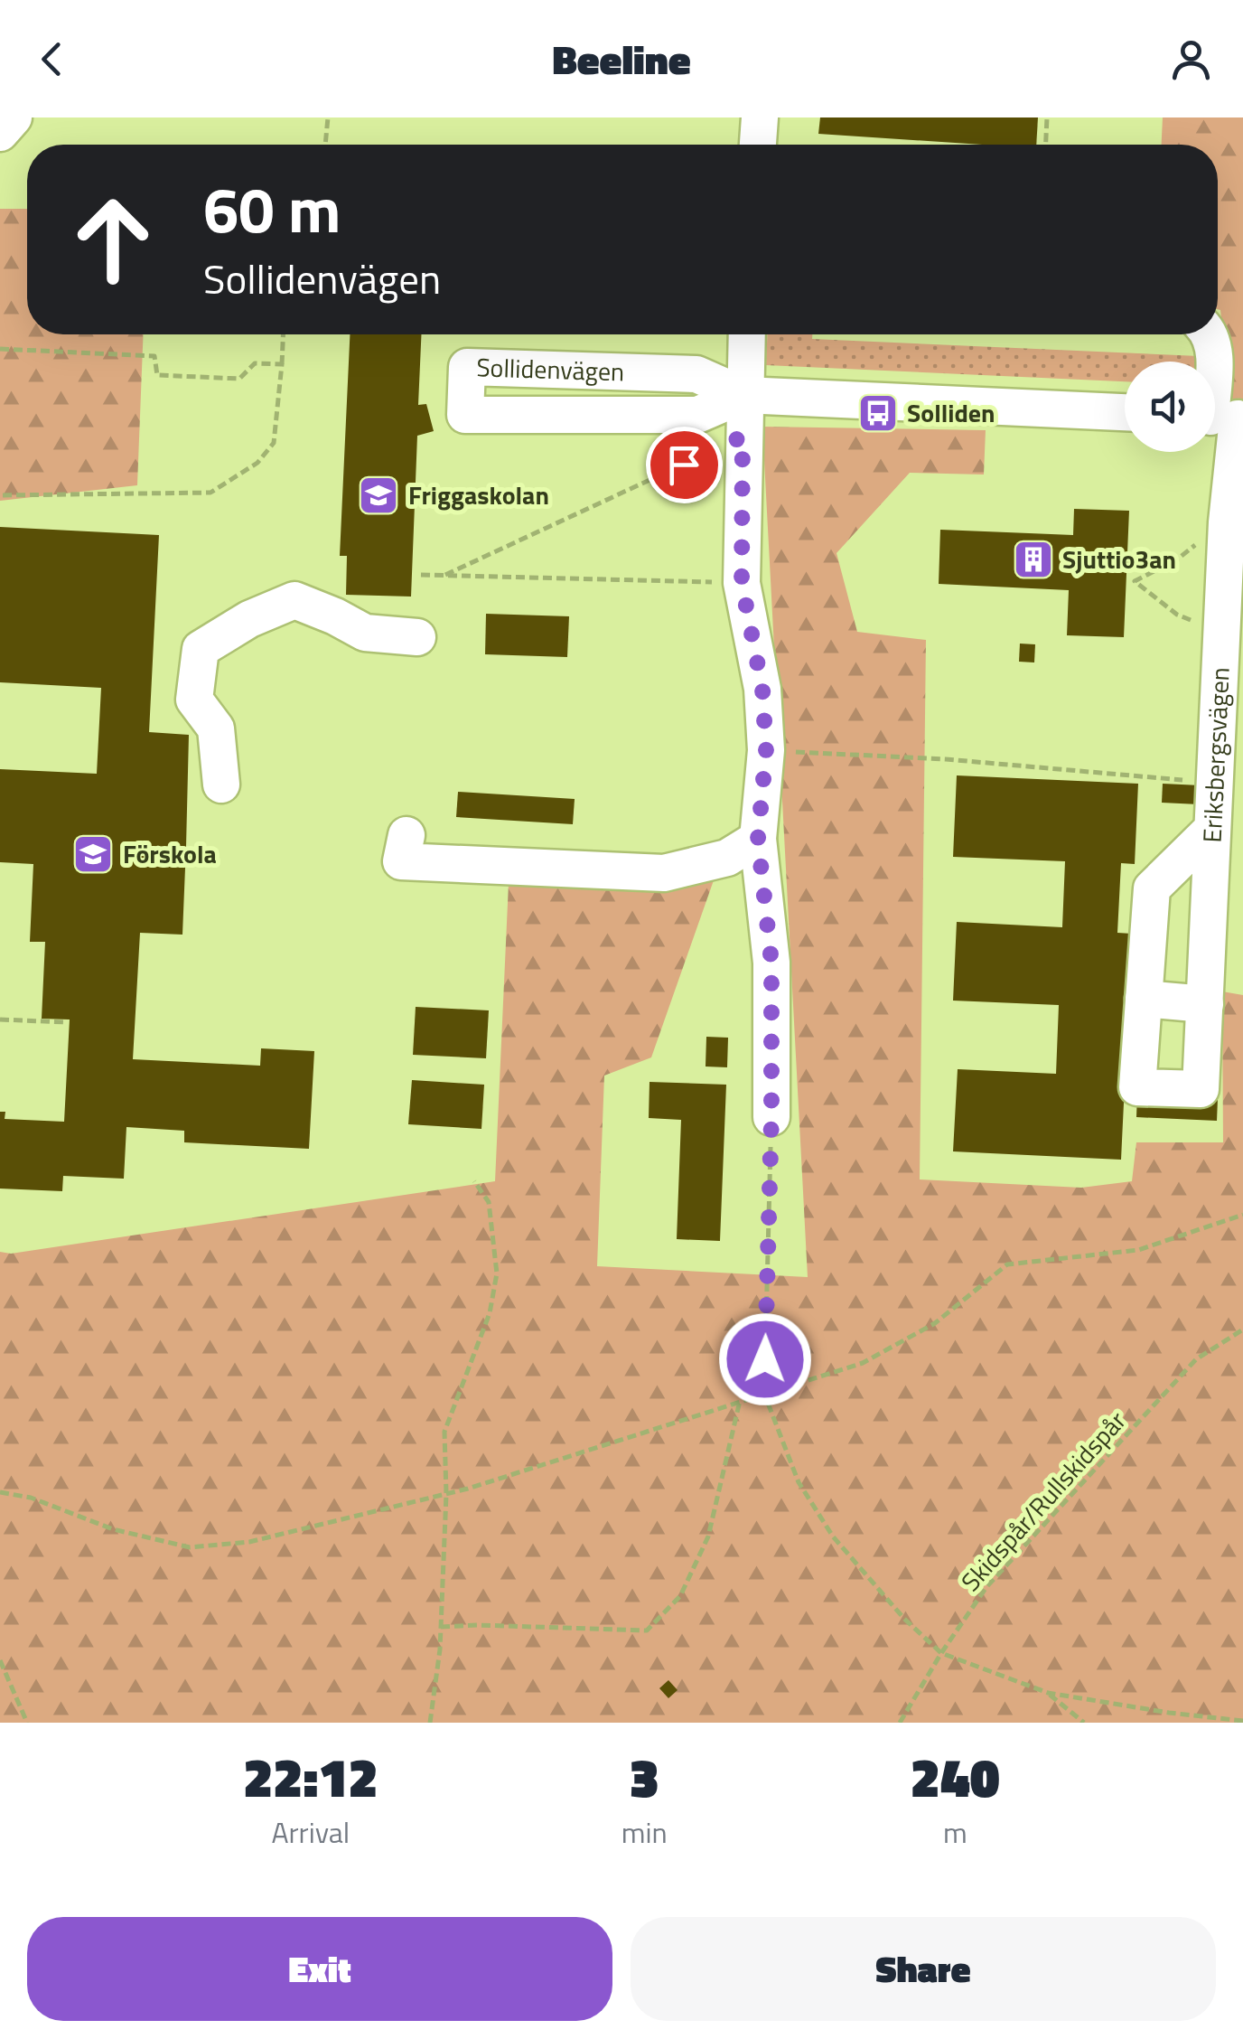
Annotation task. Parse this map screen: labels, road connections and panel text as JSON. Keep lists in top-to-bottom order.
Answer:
{
  "streets": {
    "street": ["Sollidenvägen", "Eriksbergsvägen"],
    "path": ["Skidspår/Rullskidspår"]
  },
  "places": {
    "bus stop": ["Solliden"],
    "school or university": ["Friggaskolan", "Förskola"],
    "building": ["Sjuttio3an"]
  },
  "page": {
    "header": "Beeline",
    "turn": ["60 m", "Sollidenvägen"],
    "eta": [
      "22:12",
      "Arrival",
      "3",
      "min",
      "240",
      "m"
    ],
    "buttons": ["Exit", "Share"]
  }
}
